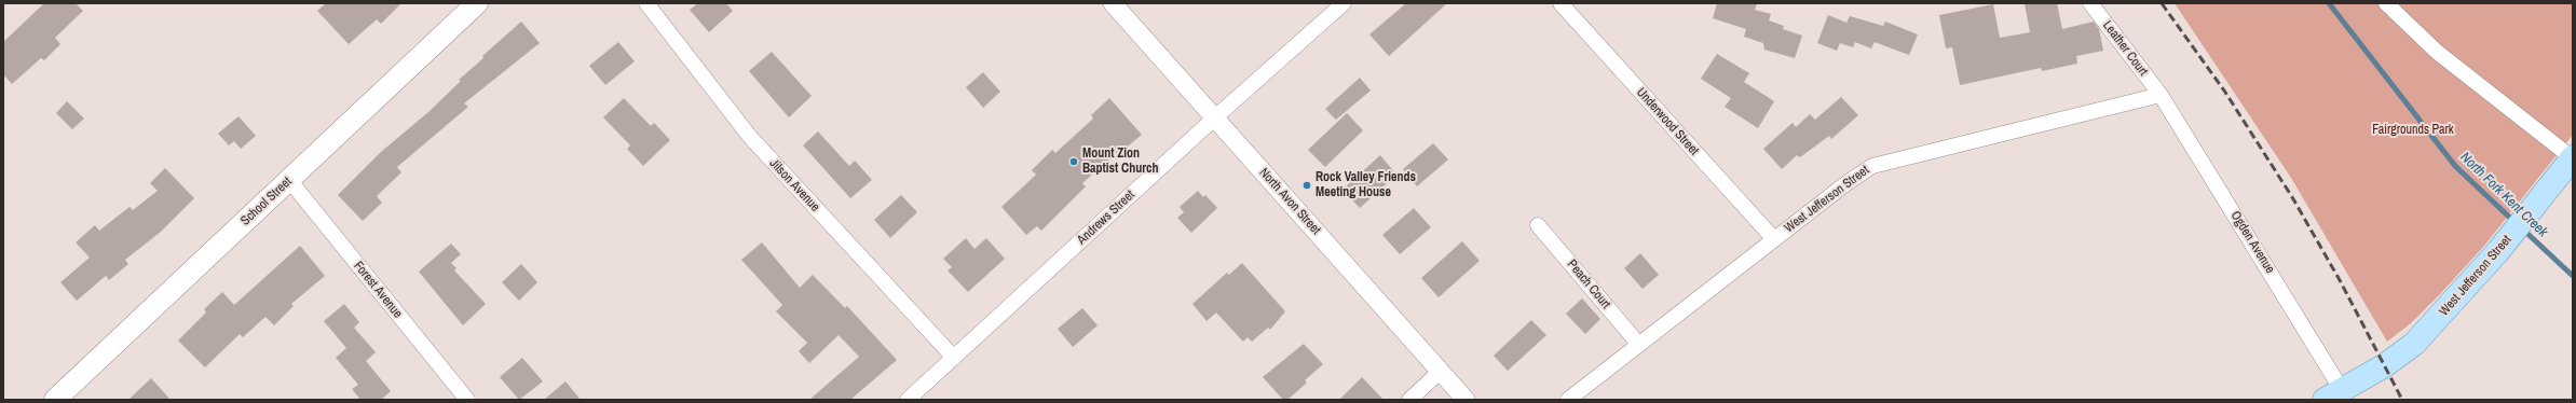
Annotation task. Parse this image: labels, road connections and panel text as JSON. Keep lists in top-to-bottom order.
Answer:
{
  "streets": {
    "main road": ["West Jefferson Street", "School Street"],
    "street": [
      "Leather Court",
      "Underwood Street",
      "Jilson Avenue",
      "North Avon Street",
      "Andrews Street",
      "Ogden Avenue",
      "Peach Court",
      "Forest Avenue"
    ]
  },
  "crossings": [
    ["Leather Court", "West Jefferson Street"],
    ["Leather Court", "Ogden Avenue"],
    ["Underwood Street", "West Jefferson Street"],
    ["Jilson Avenue", "Andrews Street"],
    ["West Jefferson Street", "Ogden Avenue"],
    ["West Jefferson Street", "Peach Court"],
    ["School Street", "Forest Avenue"],
    ["North Avon Street", "Andrews Street"]
  ],
  "water": ["North Fork Kent Creek"],
  "parks": ["Fairgrounds Park"],
  "places": ["Mount Zion Baptist Church", "Rock Valley Friends Meeting House"]
}
